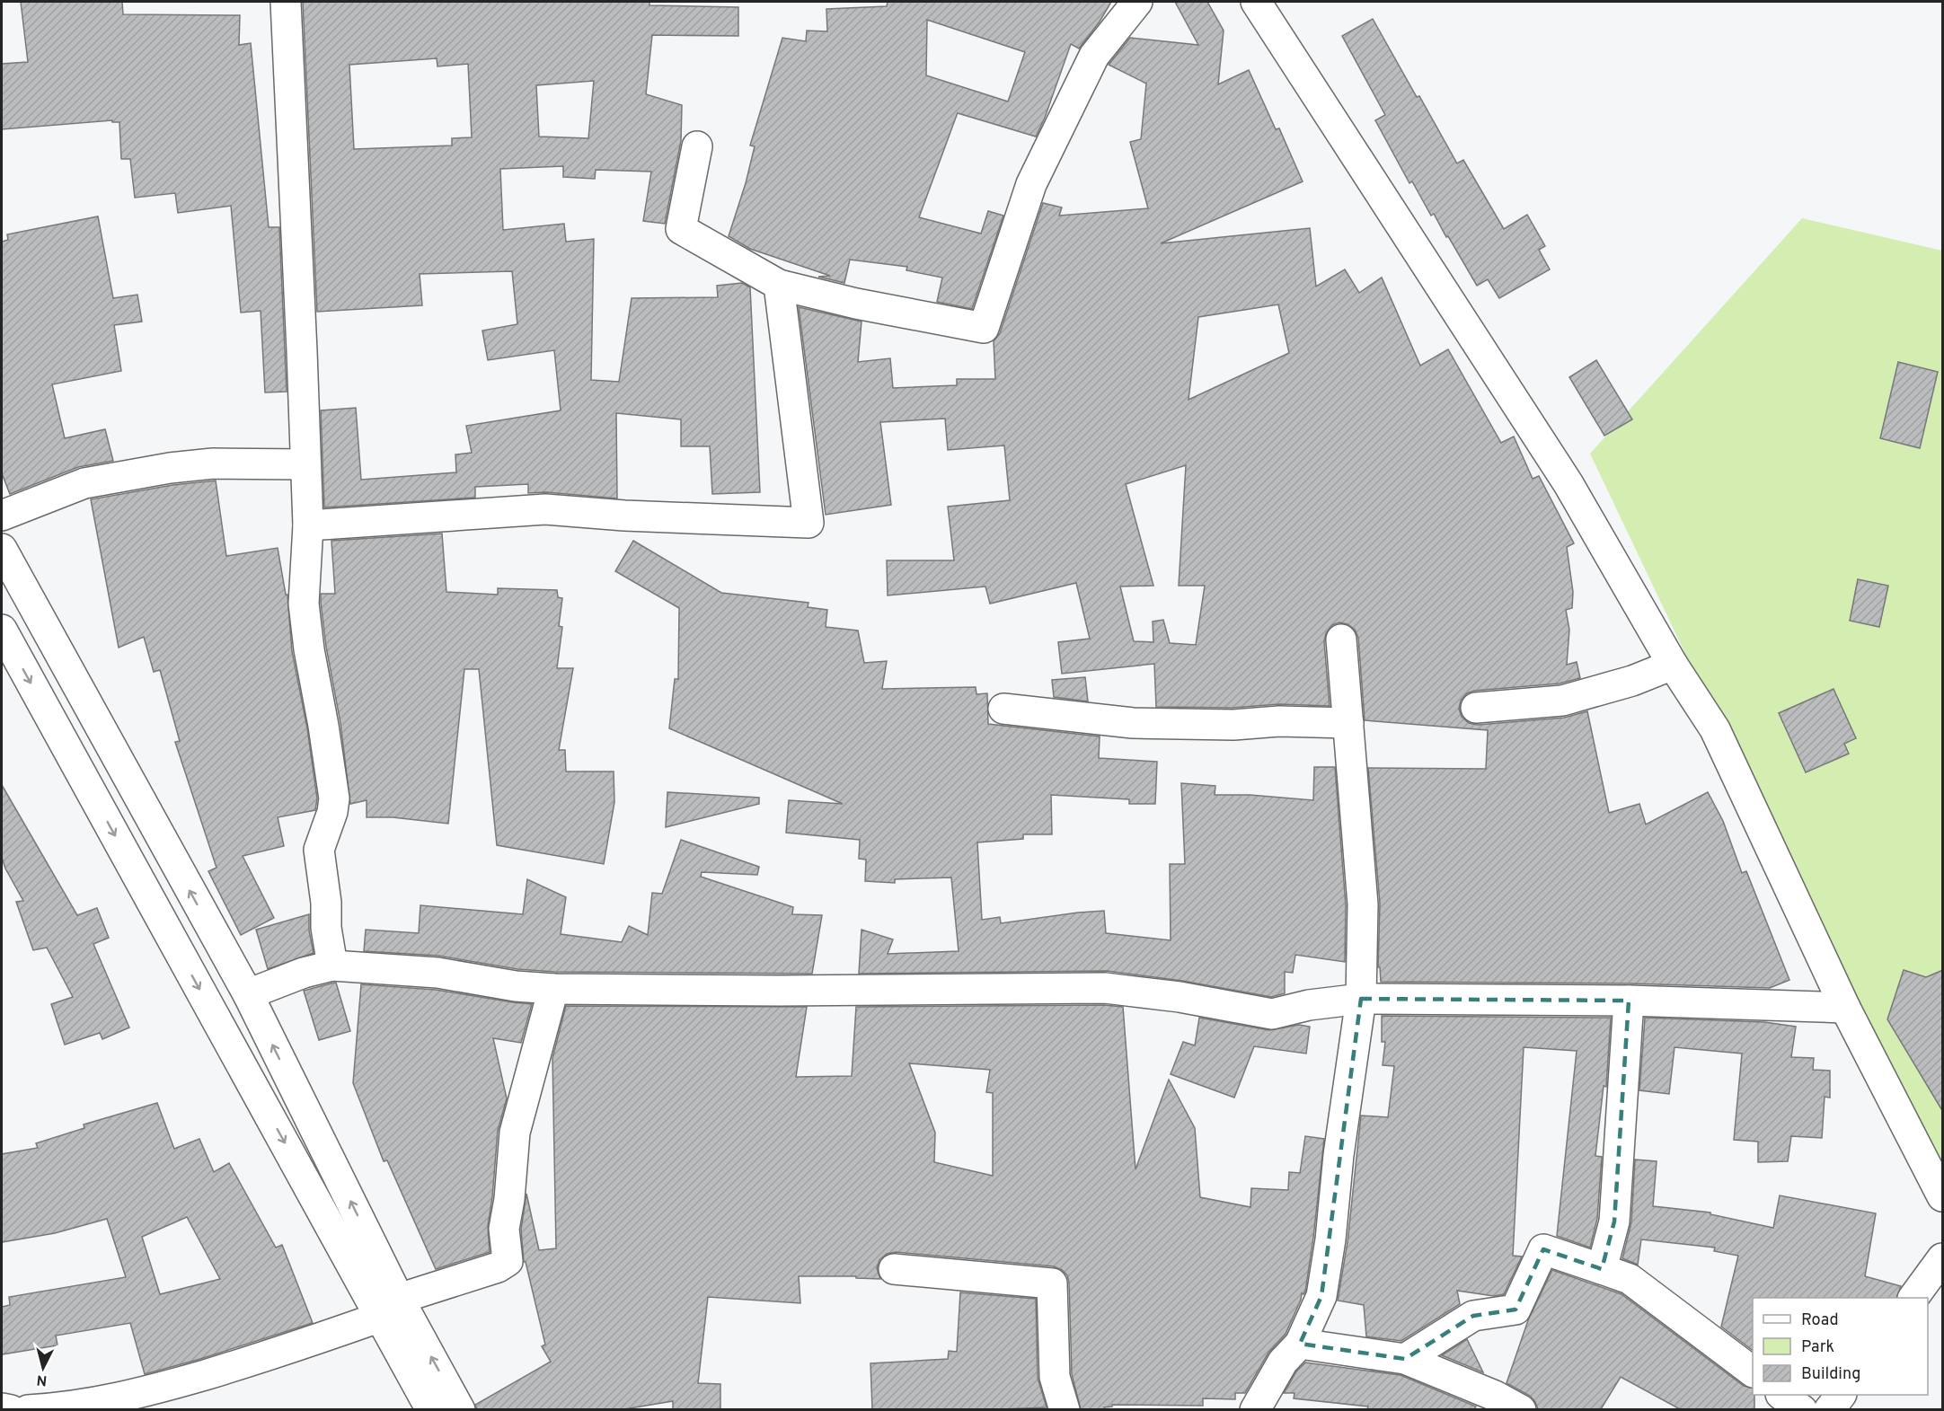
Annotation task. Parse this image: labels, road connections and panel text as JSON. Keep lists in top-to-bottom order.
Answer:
{
  "legend": ["Road", "Park", "Building"],
  "north": "bottom"
}
